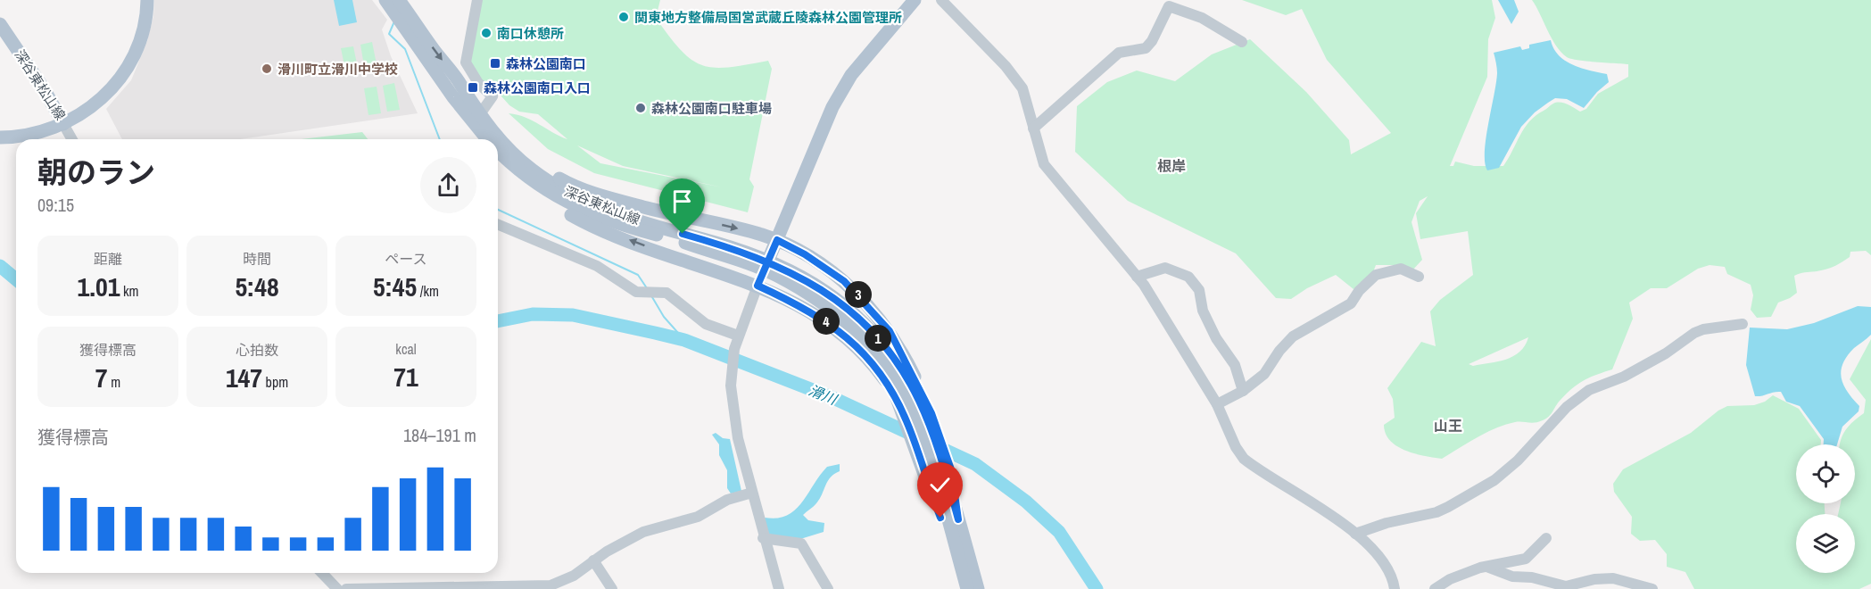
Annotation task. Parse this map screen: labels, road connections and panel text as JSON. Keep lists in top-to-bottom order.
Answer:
{
  "streets": {
    "main road": ["深谷東松山線"]
  },
  "districts": ["根岸", "山王"],
  "water": ["滑川"],
  "places": {
    "other": [
      "関東地方整備局国営武蔵丘陵森林公園管理所",
      "南口休憩所",
      "滑川町立滑川中学校",
      "森林公園南口駐車場"
    ],
    "transit": ["森林公園南口", "森林公園南口入口"]
  },
  "page": {
    "heading": ["朝のラン", "09:15"],
    "stats": [
      ["距離", "1.01 km"],
      ["時間", "5:48"],
      ["ペース", "5:45 /km"],
      ["獲得標高", "7 m"],
      ["心拍数", "147 bpm"],
      ["kcal", "71"]
    ],
    "pins": ["3", "4", "1"],
    "chart": ["獲得標高", "184–191 m"]
  }
}
